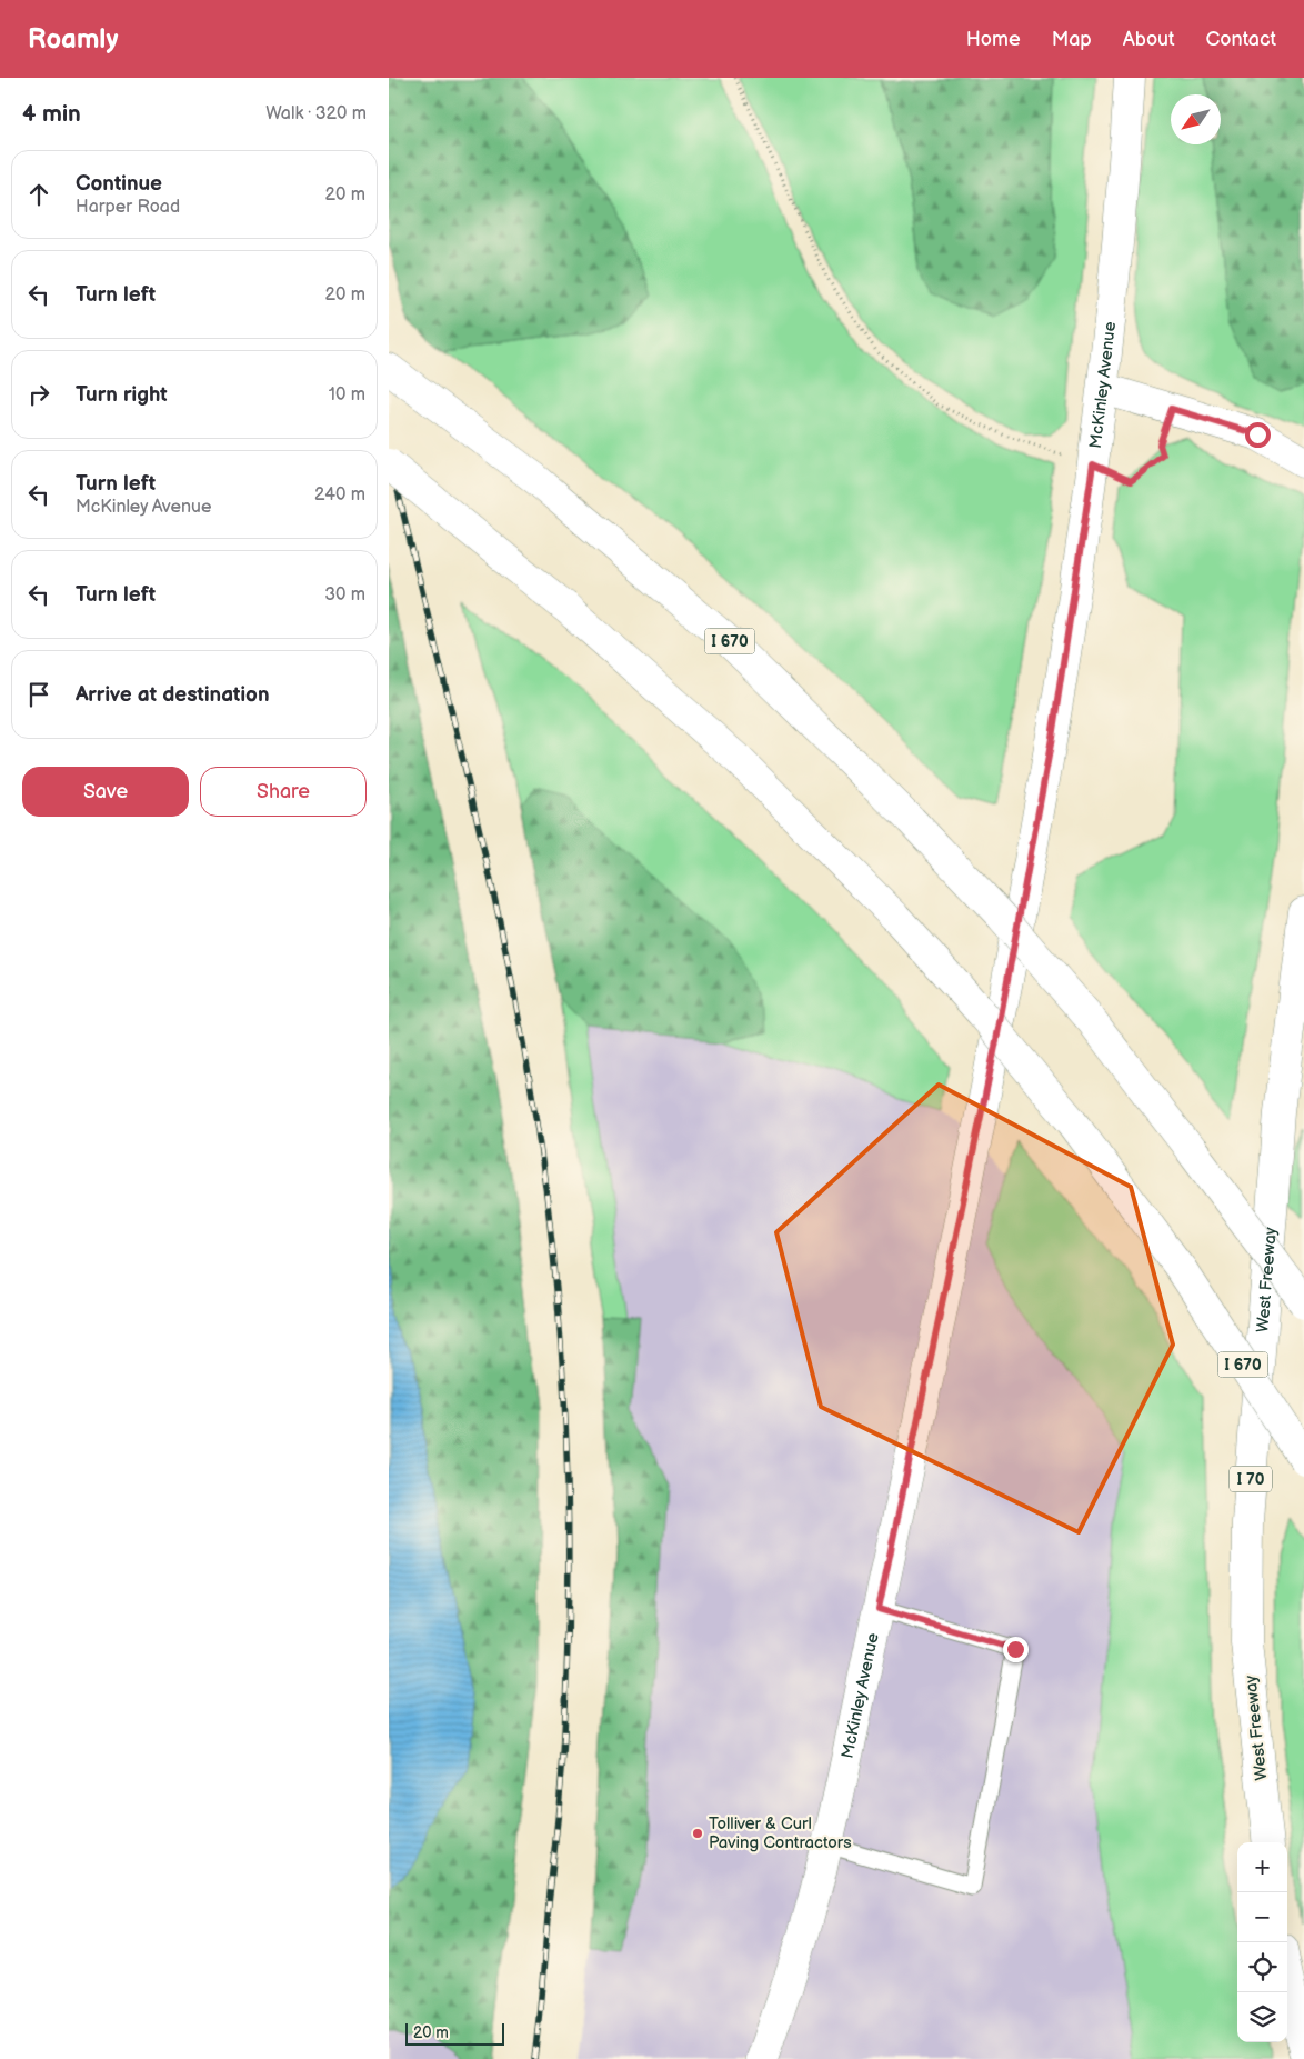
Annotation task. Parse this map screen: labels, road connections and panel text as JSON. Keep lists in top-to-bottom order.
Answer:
{
  "streets": {
    "main road": [
      "McKinley Avenue",
      "I 670",
      "West Freeway",
      "I 70"
    ]
  },
  "places": ["Tolliver & Curl Paving Contractors"],
  "scale_bar": "20 m",
  "north": "bottom left",
  "page": {
    "header": "Roamly",
    "nav": [
      "Home",
      "Map",
      "About",
      "Contact"
    ],
    "heading": ["4 min", "Walk · 320 m"],
    "list": [
      ["Continue", "Harper Road", "20 m"],
      ["Turn left", "20 m"],
      ["Turn right", "10 m"],
      ["Turn left", "McKinley Avenue", "240 m"],
      ["Turn left", "30 m"],
      "Arrive at destination"
    ],
    "buttons": ["Save", "Share"],
    "map_buttons": ["+", "−"],
    "scale": "20 m"
  }
}
